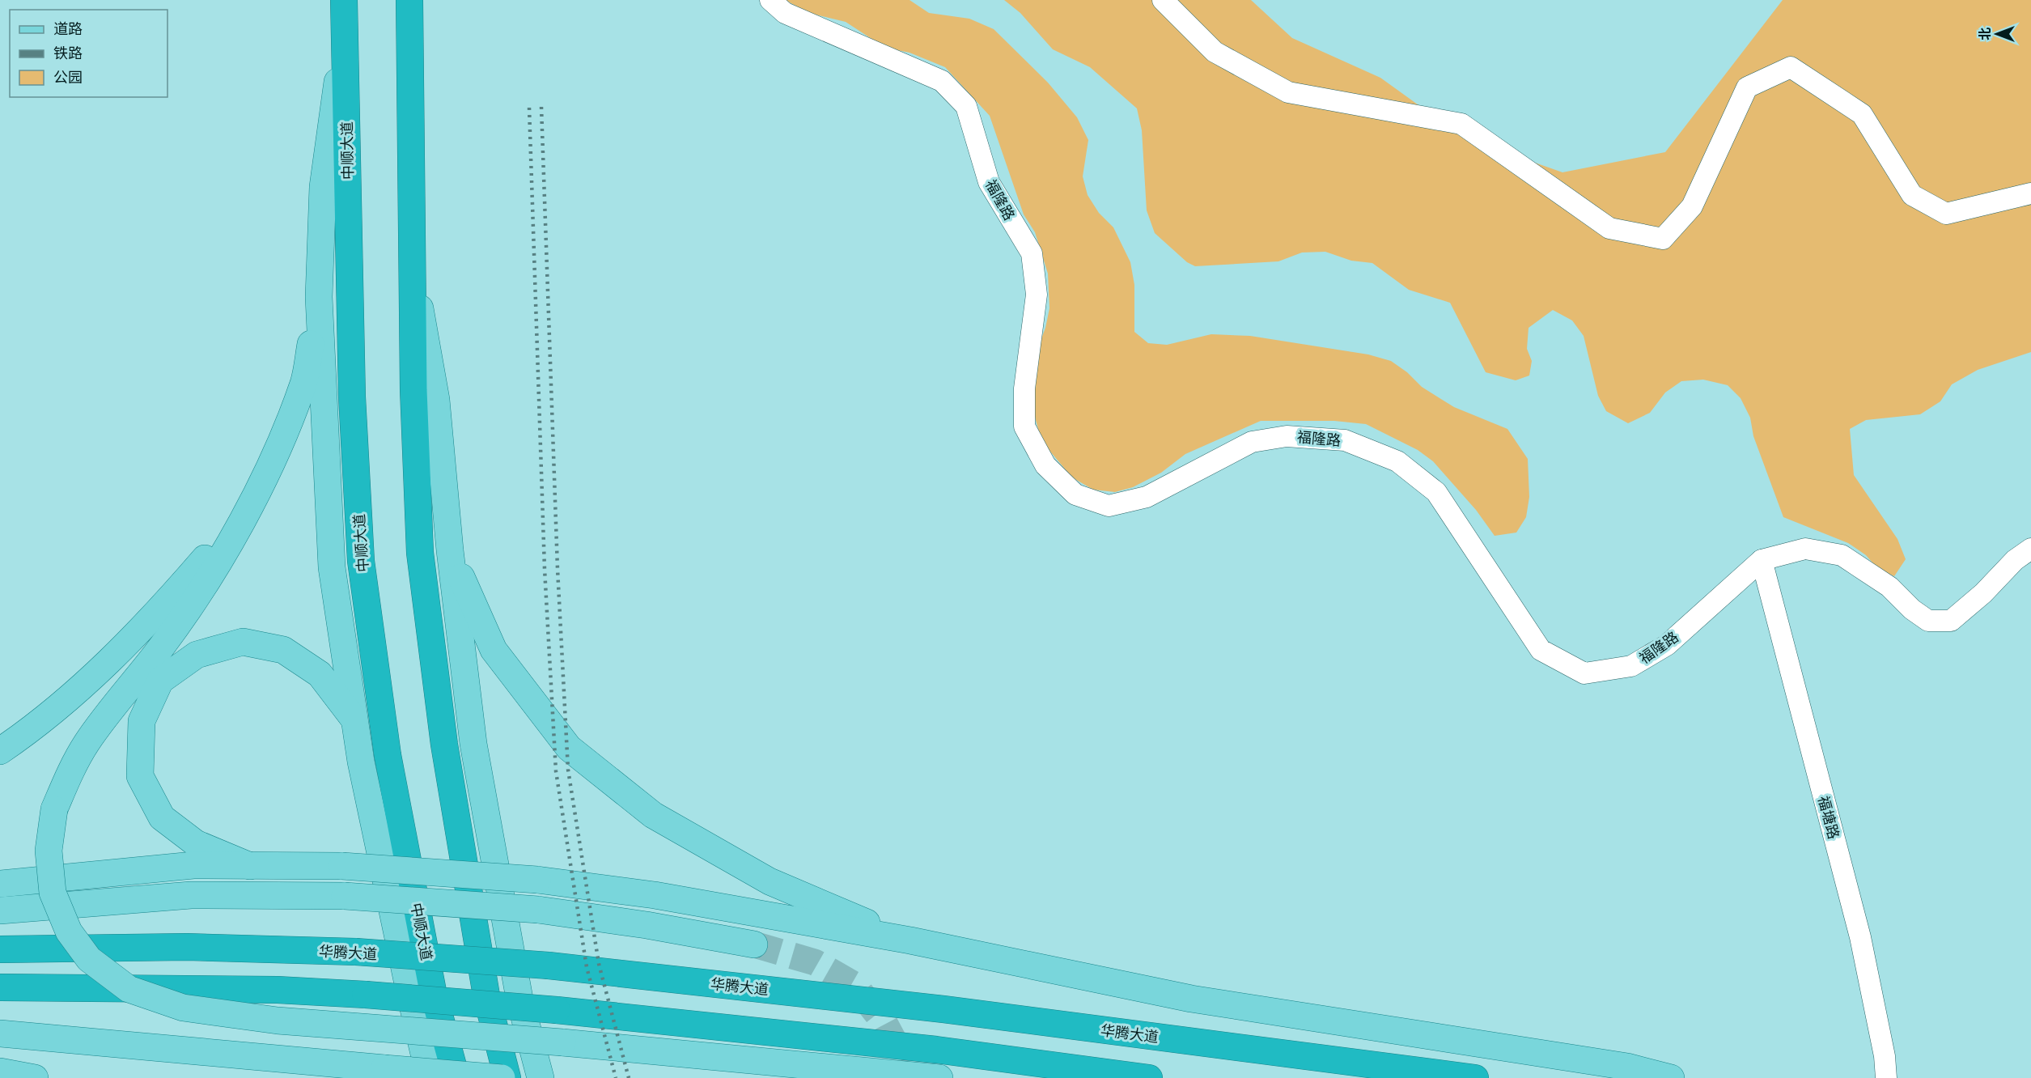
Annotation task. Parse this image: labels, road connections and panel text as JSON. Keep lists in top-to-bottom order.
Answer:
{
  "streets": {
    "highway": ["中顺大道", "华腾大道"],
    "street": ["福隆路", "福塘路"]
  },
  "crossings": [
    ["福隆路", "福塘路"]
  ],
  "legend": ["道路", "铁路", "公园"],
  "north": "left"
}
